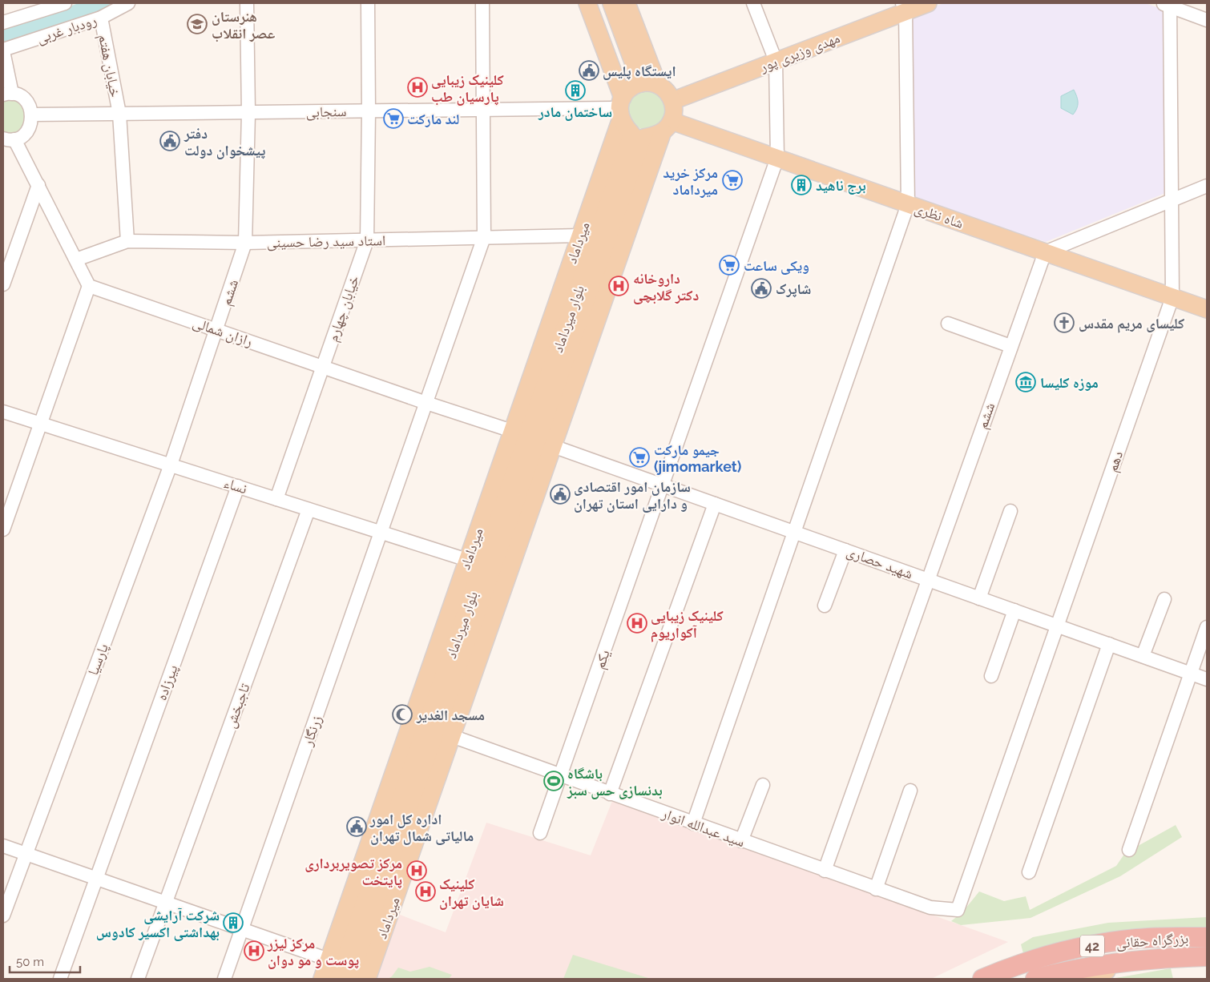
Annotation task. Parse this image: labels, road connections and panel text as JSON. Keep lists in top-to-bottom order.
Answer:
{
  "streets": {
    "highway": ["بزرگراه حقانی", "42"],
    "main road": [
      "مهدی وزیری پور",
      "شاه نظری",
      "میرداماد",
      "بلوار میرداماد"
    ],
    "street": [
      "رودبار غربی",
      "خیابان هفتم",
      "سنجابی",
      "استاد سید رضا حسینی",
      "ششم",
      "خیابان چهارم",
      "رازان شمالی",
      "دهم",
      "نساء",
      "شهید حصاری",
      "پارسیا",
      "یکم",
      "پیرزاده",
      "تاجبخش",
      "زرنگار",
      "سید عبدالله انوار"
    ]
  },
  "crossings": [
    ["رودبار غربی", "خیابان هفتم"],
    ["مهدی وزیری پور", "سنجابی"],
    ["مهدی وزیری پور", "شاه نظری"],
    ["مهدی وزیری پور", "میرداماد"],
    ["مهدی وزیری پور", "بلوار میرداماد"],
    ["خیابان هفتم", "سنجابی"],
    ["خیابان هفتم", "استاد سید رضا حسینی"],
    ["سنجابی", "شاه نظری"],
    ["سنجابی", "میرداماد"],
    ["سنجابی", "ششم"],
    ["سنجابی", "خیابان چهارم"],
    ["سنجابی", "بلوار میرداماد"],
    ["سنجابی", "زرنگار"],
    ["شاه نظری", "میرداماد"],
    ["شاه نظری", "ششم"],
    ["شاه نظری", "بلوار میرداماد"],
    ["شاه نظری", "دهم"],
    ["شاه نظری", "یکم"],
    ["استاد سید رضا حسینی", "میرداماد"],
    ["استاد سید رضا حسینی", "ششم"],
    ["استاد سید رضا حسینی", "خیابان چهارم"],
    ["استاد سید رضا حسینی", "زرنگار"],
    ["میرداماد", "بلوار میرداماد"],
    ["میرداماد", "رازان شمالی"],
    ["میرداماد", "نساء"],
    ["میرداماد", "شهید حصاری"],
    ["میرداماد", "سید عبدالله انوار"],
    ["ششم", "رازان شمالی"],
    ["ششم", "نساء"],
    ["ششم", "شهید حصاری"],
    ["ششم", "پارسیا"],
    ["ششم", "سید عبدالله انوار"],
    ["خیابان چهارم", "رازان شمالی"],
    ["خیابان چهارم", "نساء"],
    ["رازان شمالی", "زرنگار"],
    ["دهم", "شهید حصاری"],
    ["دهم", "سید عبدالله انوار"],
    ["نساء", "پارسیا"],
    ["نساء", "پیرزاده"],
    ["نساء", "تاجبخش"],
    ["نساء", "زرنگار"],
    ["شهید حصاری", "یکم"],
    ["یکم", "سید عبدالله انوار"]
  ],
  "places": {
    "school or university": ["هنرستان عصر انقلاب"],
    "public building": [
      "ایستگاه پلیس",
      "دفتر پیشخوان دولت",
      "شاپرک",
      "سازمان امور اقتصادی و دارایی استان تهران",
      "اداره کل امور مالیاتی شمال تهران"
    ],
    "hospital": [
      "کلینیک زیبایی پارسیان طب",
      "داروخانه دکتر گلابچی",
      "کلینیک زیبایی آکواریوم",
      "مرکز تصویربرداری پایتخت",
      "کلینیک شایان تهران",
      "مرکز لیزر پوست و مو دوان"
    ],
    "building": ["ساختمان مادر", "برج ناهید", "شرکت آرایشی بهداشتی اکسیر کادوس"],
    "supermarket": [
      "لند مارکت",
      "مرکز خرید میرداماد",
      "ویکی ساعت",
      "جیمو مارکت (jimomarket)"
    ],
    "church": ["کلیسای مریم مقدس"],
    "museum": ["موزه کلیسا"],
    "mosque": ["مسجد الغدیر"],
    "sports": ["باشگاه بدنسازی حس سبز"]
  },
  "scale_bar": "50 m"
}
